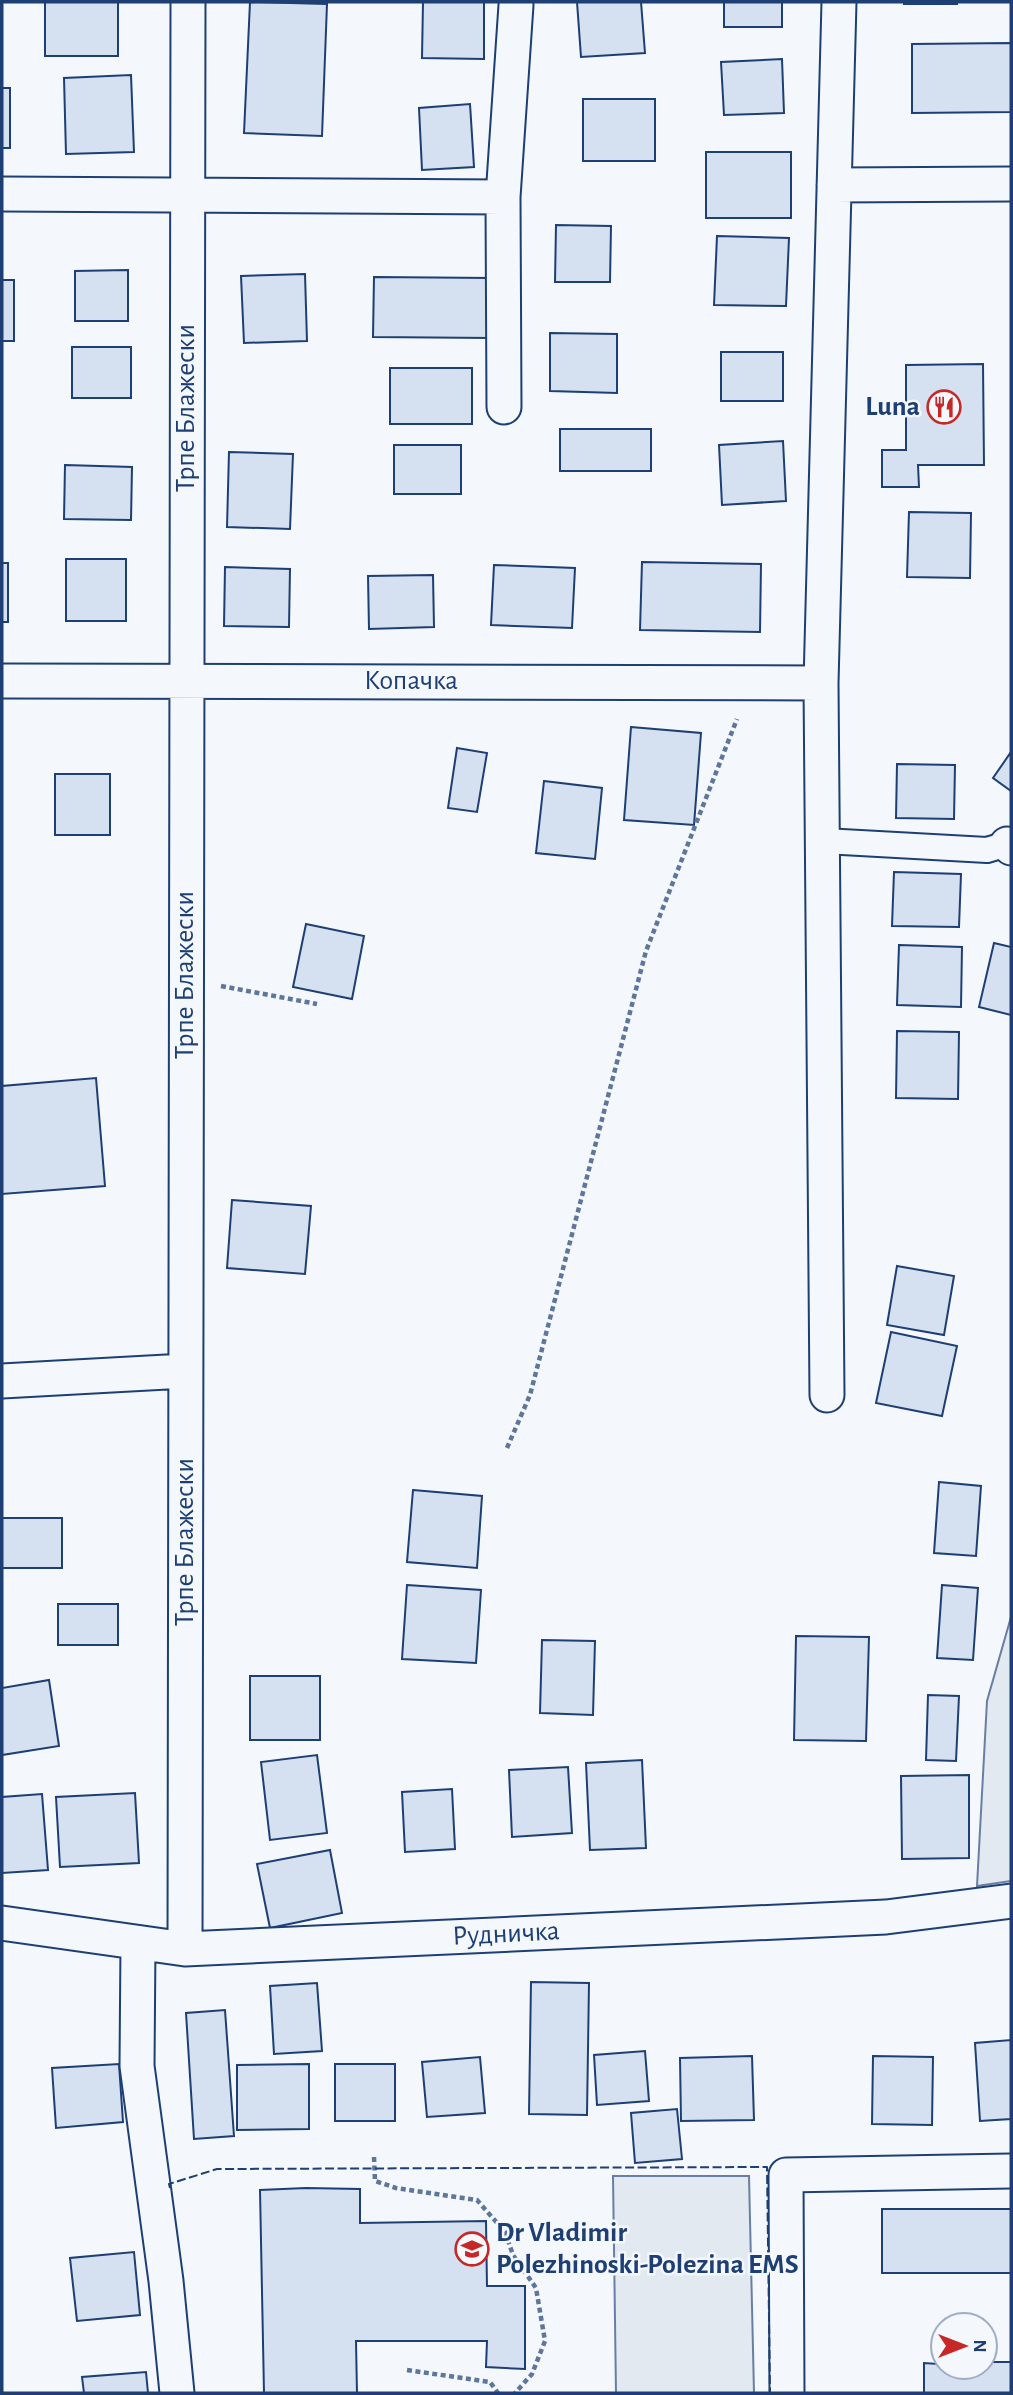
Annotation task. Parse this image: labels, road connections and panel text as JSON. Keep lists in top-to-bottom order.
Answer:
{
  "streets": {
    "street": ["Трпе Блажески", "Копачка", "Рудничка"]
  },
  "crossings": [
    ["Трпе Блажески", "Копачка"],
    ["Трпе Блажески", "Рудничка"]
  ],
  "places": {
    "restaurant": ["Luna"],
    "school or university": ["Dr Vladimir Polezhinoski-Polezina EMS"]
  },
  "north": "right"
}
